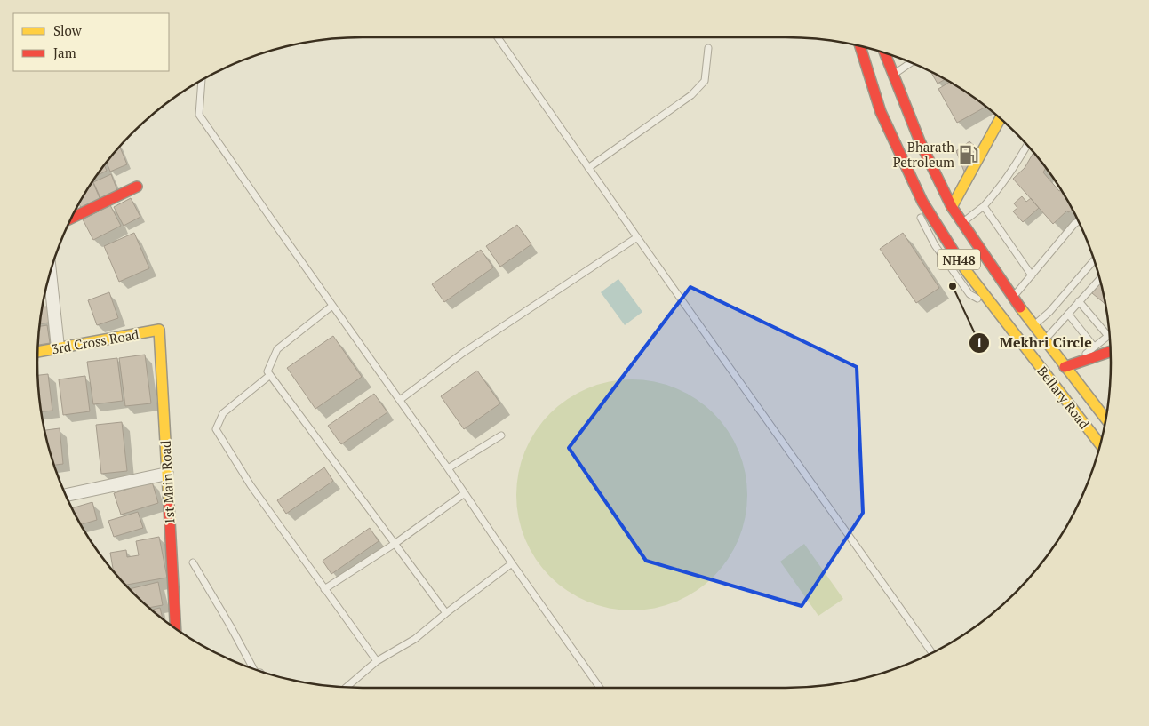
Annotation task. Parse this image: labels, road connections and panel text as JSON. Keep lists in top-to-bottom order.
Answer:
{
  "streets": {
    "main road": [
      "NH48",
      "3rd Cross Road",
      "Bellary Road",
      "1st Main Road"
    ]
  },
  "crossings": [
    ["3rd Cross Road", "1st Main Road"]
  ],
  "places": {
    "fuel station": ["Bharath Petroleum"],
    "other": ["Mekhri Circle"]
  },
  "legend": ["Slow", "Jam"]
}
